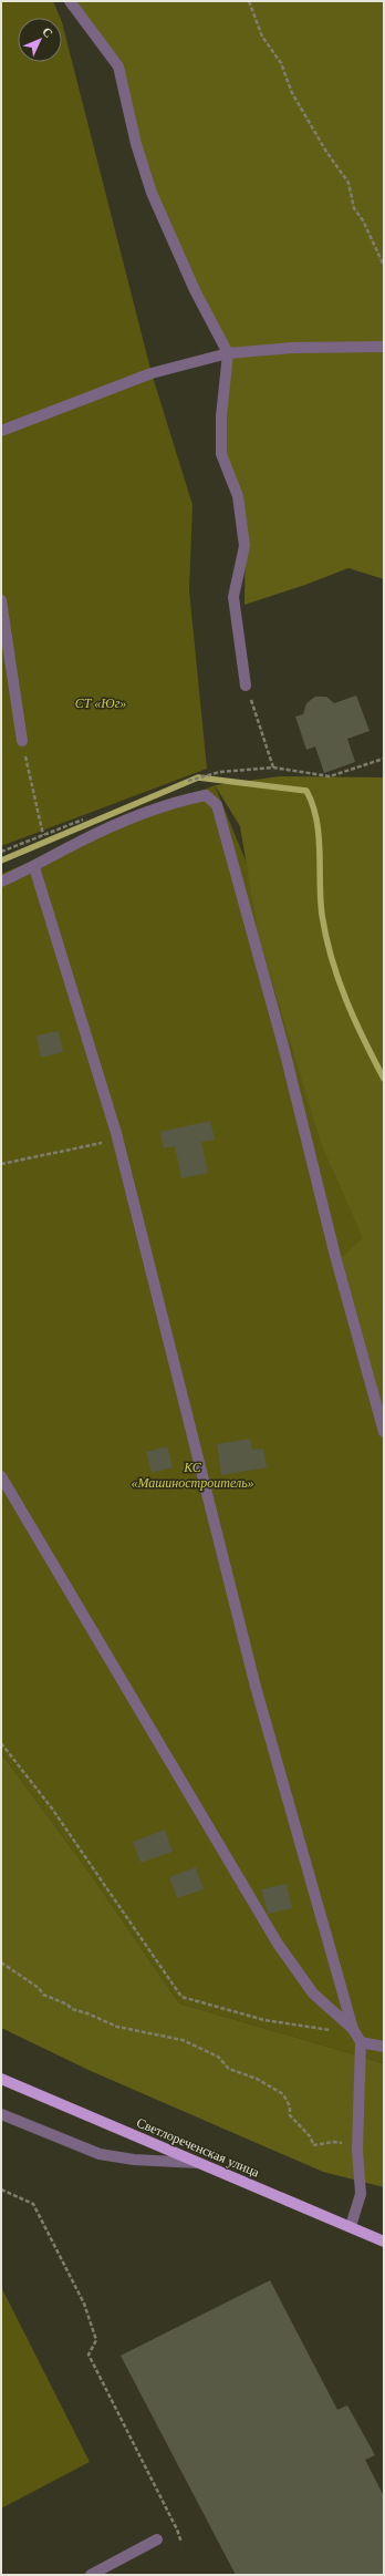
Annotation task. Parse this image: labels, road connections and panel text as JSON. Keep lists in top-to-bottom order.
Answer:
{
  "streets": {
    "main road": ["Светлореченская улица"]
  },
  "parks": ["СТ «Юг»", "КС «Машиностроитель»"],
  "north": "top right"
}
